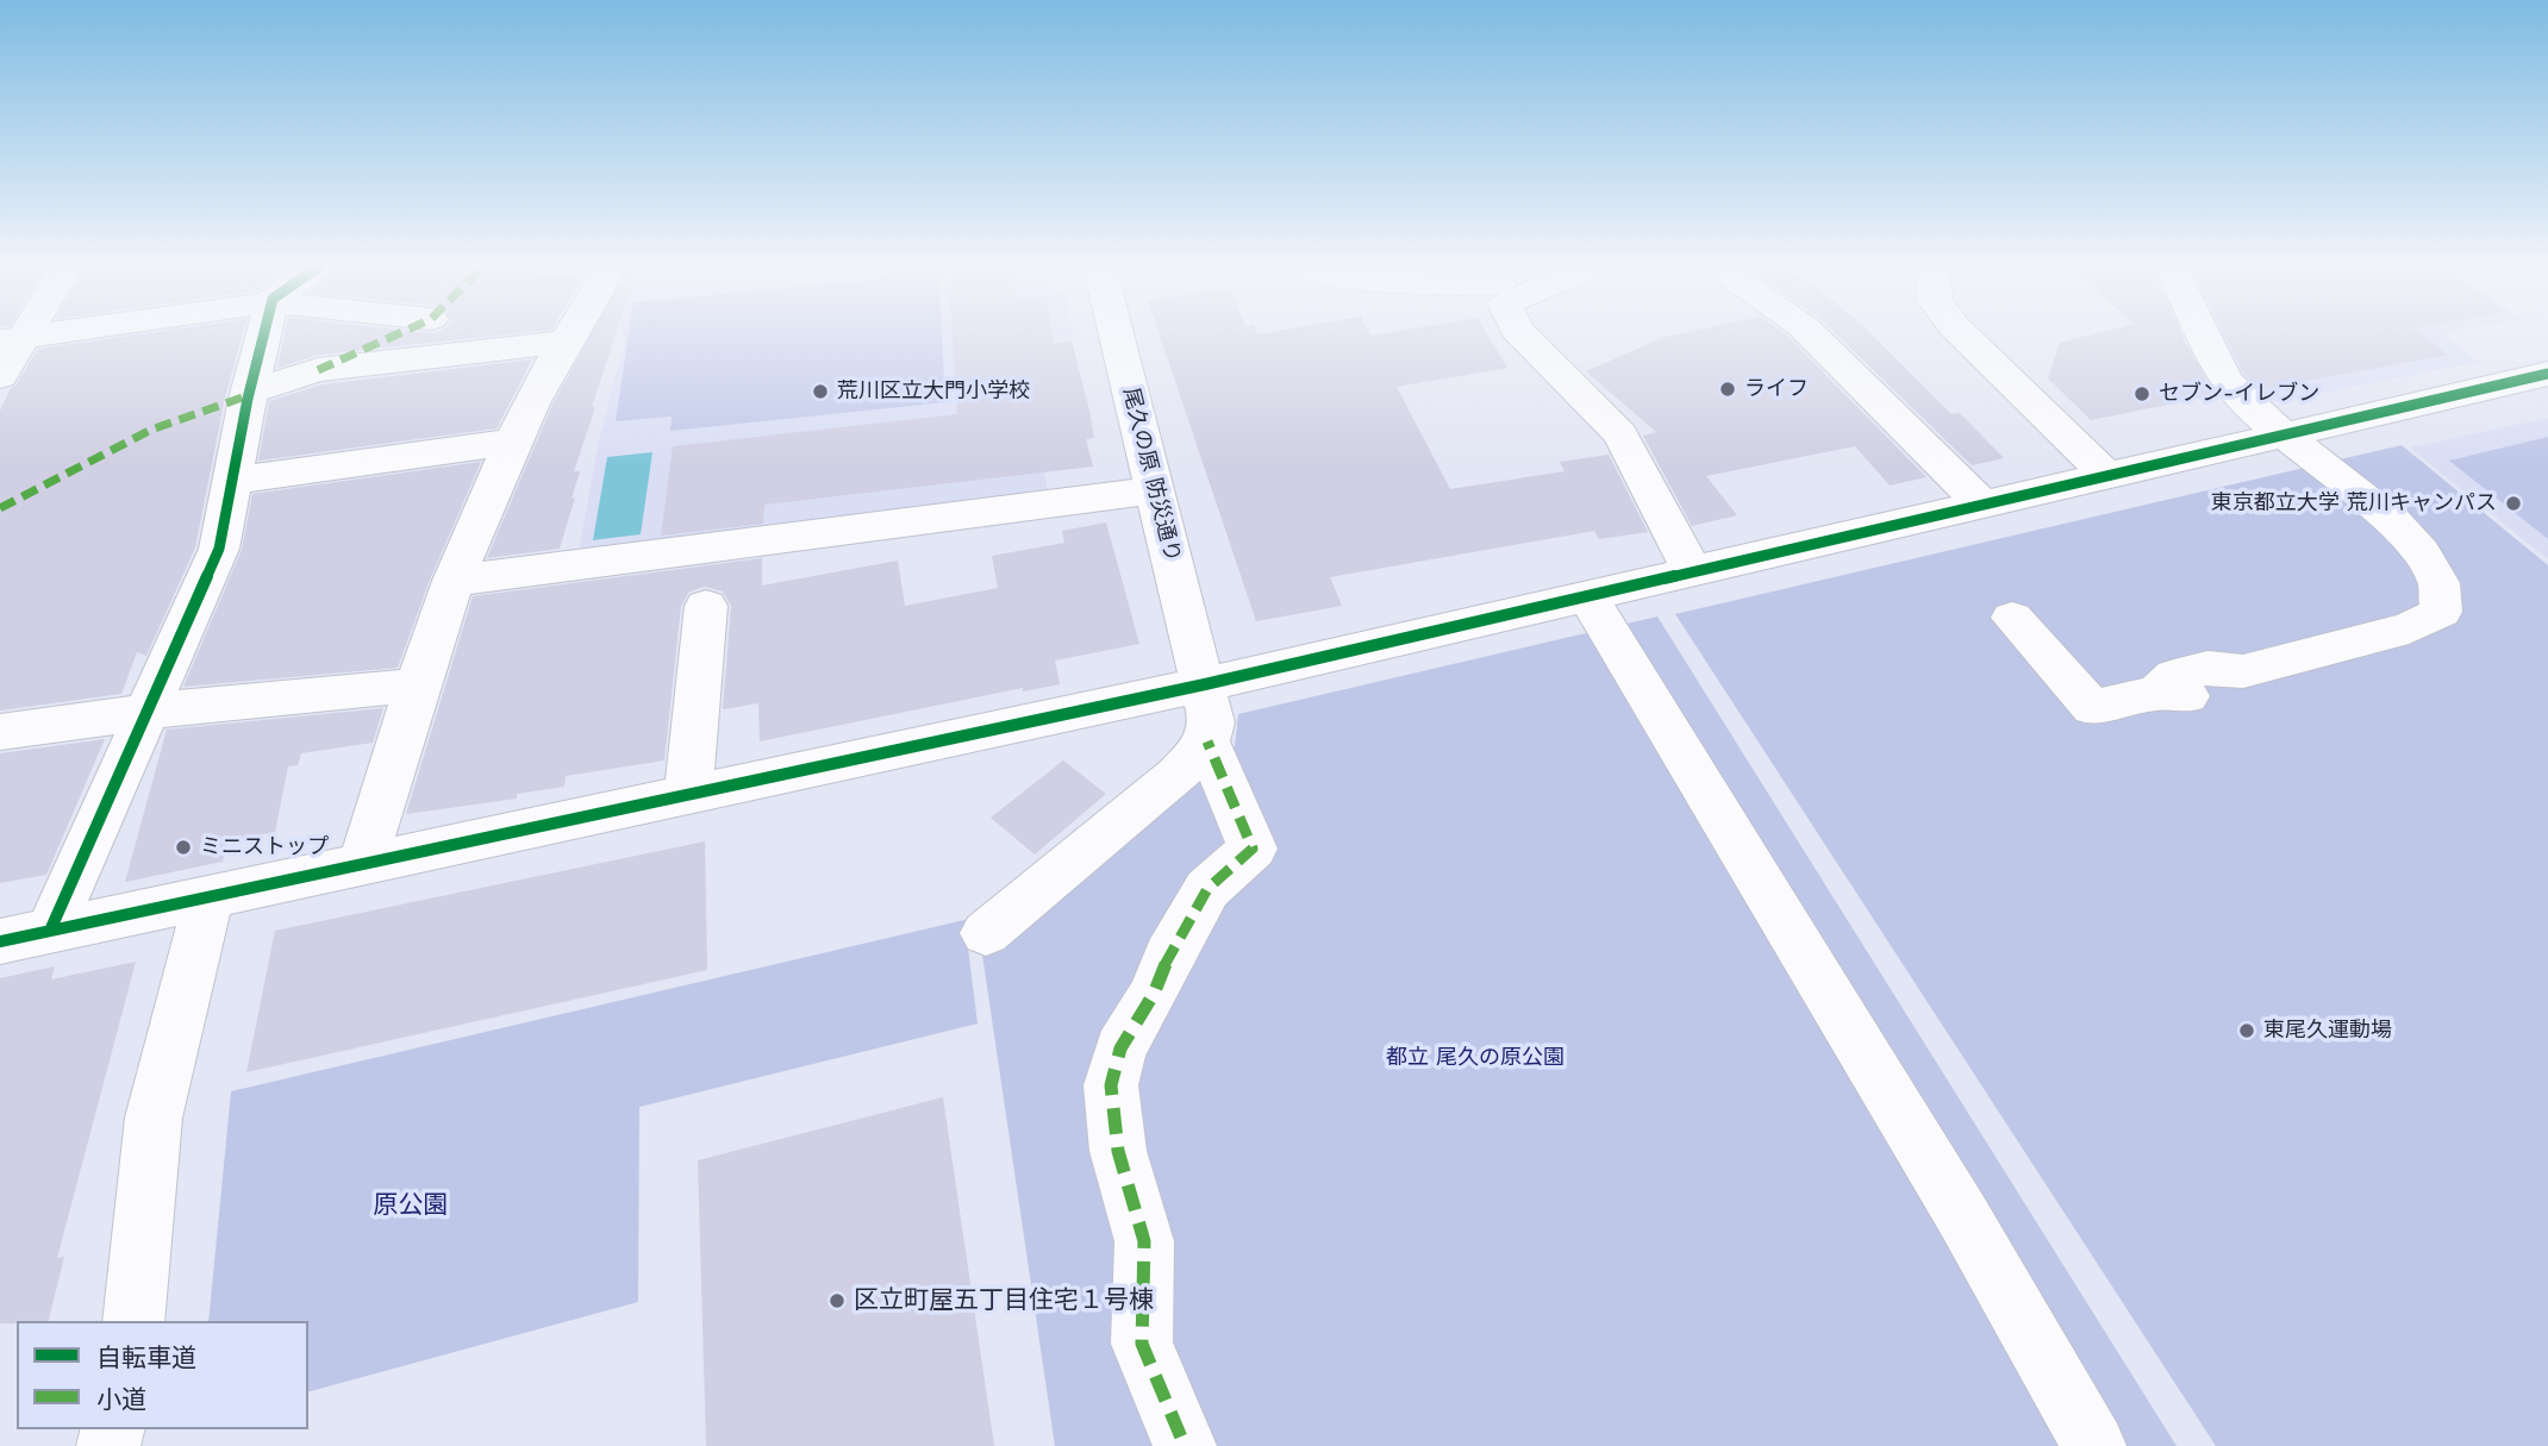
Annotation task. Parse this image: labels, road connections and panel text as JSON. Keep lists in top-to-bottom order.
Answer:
{
  "streets": {
    "street": ["尾久の原 防災通り"]
  },
  "parks": ["都立 尾久の原公園", "原公園"],
  "places": [
    "ライフ",
    "荒川区立大門小学校",
    "セブン-イレブン",
    "東京都立大学 荒川キャンパス",
    "ミニストップ",
    "東尾久運動場",
    "区立町屋五丁目住宅１号棟"
  ],
  "legend": ["自転車道", "小道"]
}
